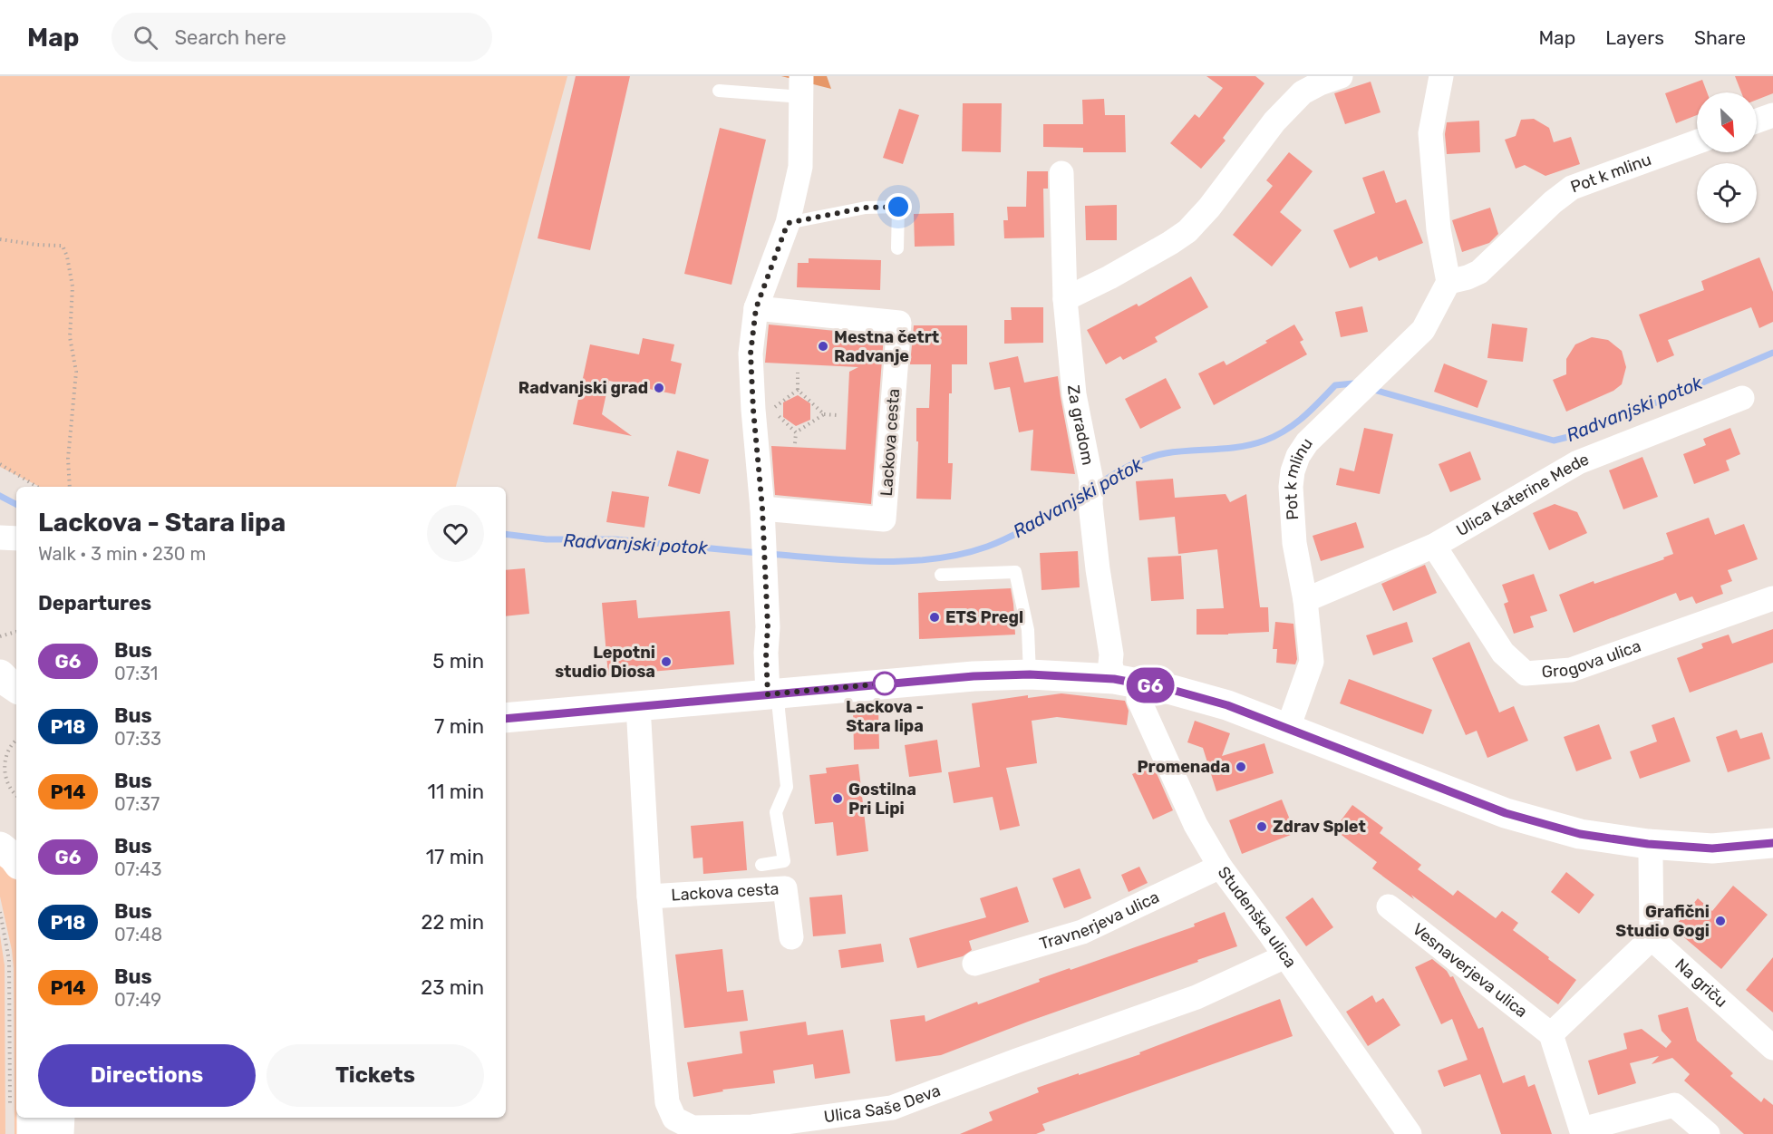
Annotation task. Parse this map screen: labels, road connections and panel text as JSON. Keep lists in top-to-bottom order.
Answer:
{
  "streets": {
    "street": [
      "Pot k mlinu",
      "Za gradom",
      "Lackova cesta",
      "Ulica Katerine Mede",
      "Grogova ulica",
      "Studenška ulica",
      "Travnerjeva ulica",
      "Vesnaverjeva ulica",
      "Na griču",
      "Ulica Saše Deva"
    ]
  },
  "crossings": [
    ["Pot k mlinu", "Ulica Katerine Mede"],
    ["Za gradom", "Studenška ulica"],
    ["Lackova cesta", "Ulica Saše Deva"],
    ["Ulica Katerine Mede", "Grogova ulica"],
    ["Studenška ulica", "Travnerjeva ulica"],
    ["Studenška ulica", "Ulica Saše Deva"]
  ],
  "water": ["Radvanjski potok"],
  "places": [
    "Mestna četrt Radvanje",
    "Radvanjski grad",
    "ETS Pregl",
    "Lepotni studio Diosa",
    "Lackova - Stara lipa",
    "Promenada",
    "Gostilna Pri Lipi",
    "Zdrav Splet",
    "Grafični Studio Gogi"
  ],
  "lines": ["bus line G6"],
  "north": "bottom right",
  "page": {
    "header": "Map",
    "search": "Search here",
    "nav": ["Map", "Layers", "Share"],
    "on_map": "G6",
    "heading": [
      ["Lackova - Stara lipa", "Walk · 3 min · 230 m"],
      "Departures"
    ],
    "list": [
      {
        "mark": "G6",
        "name": "Bus",
        "note": "07:31",
        "value": "5 min"
      },
      {
        "mark": "P18",
        "name": "Bus",
        "note": "07:33",
        "value": "7 min"
      },
      {
        "mark": "P14",
        "name": "Bus",
        "note": "07:37",
        "value": "11 min"
      },
      {
        "mark": "G6",
        "name": "Bus",
        "note": "07:43",
        "value": "17 min"
      },
      {
        "mark": "P18",
        "name": "Bus",
        "note": "07:48",
        "value": "22 min"
      },
      {
        "mark": "P14",
        "name": "Bus",
        "note": "07:49",
        "value": "23 min"
      }
    ],
    "buttons": ["Directions", "Tickets"]
  }
}
